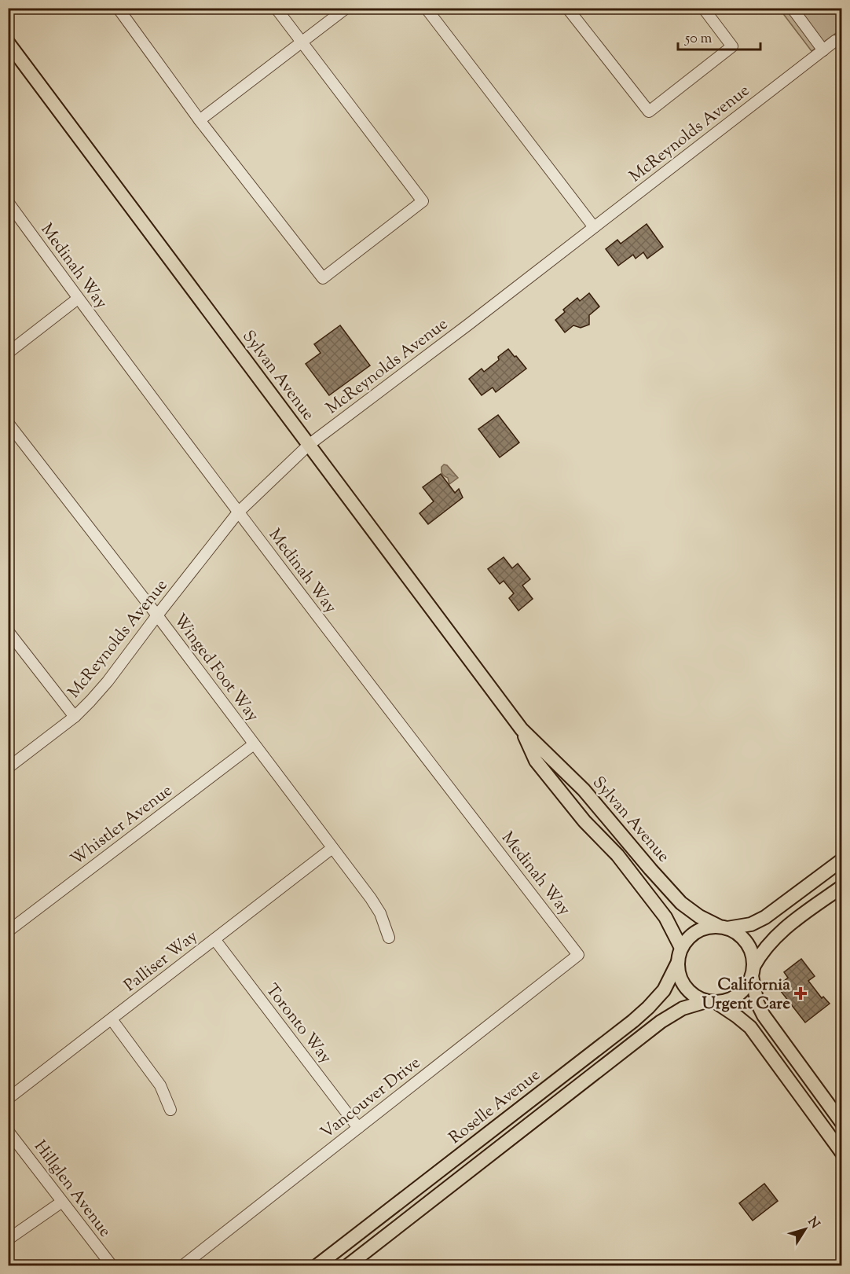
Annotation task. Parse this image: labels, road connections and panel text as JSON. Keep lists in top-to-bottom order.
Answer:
{
  "streets": {
    "main road": ["Sylvan Avenue", "Roselle Avenue"],
    "street": [
      "McReynolds Avenue",
      "Medinah Way",
      "Winged Foot Way",
      "Whistler Avenue",
      "Palliser Way",
      "Toronto Way",
      "Vancouver Drive",
      "Hillglen Avenue"
    ]
  },
  "crossings": [
    ["McReynolds Avenue", "Medinah Way"],
    ["McReynolds Avenue", "Sylvan Avenue"],
    ["McReynolds Avenue", "Winged Foot Way"],
    ["Medinah Way", "Vancouver Drive"],
    ["Sylvan Avenue", "Roselle Avenue"],
    ["Winged Foot Way", "Whistler Avenue"],
    ["Winged Foot Way", "Palliser Way"],
    ["Palliser Way", "Toronto Way"],
    ["Toronto Way", "Vancouver Drive"]
  ],
  "places": {
    "health": ["California Urgent Care"]
  },
  "scale_bar": "50 m",
  "north": "top right"
}
